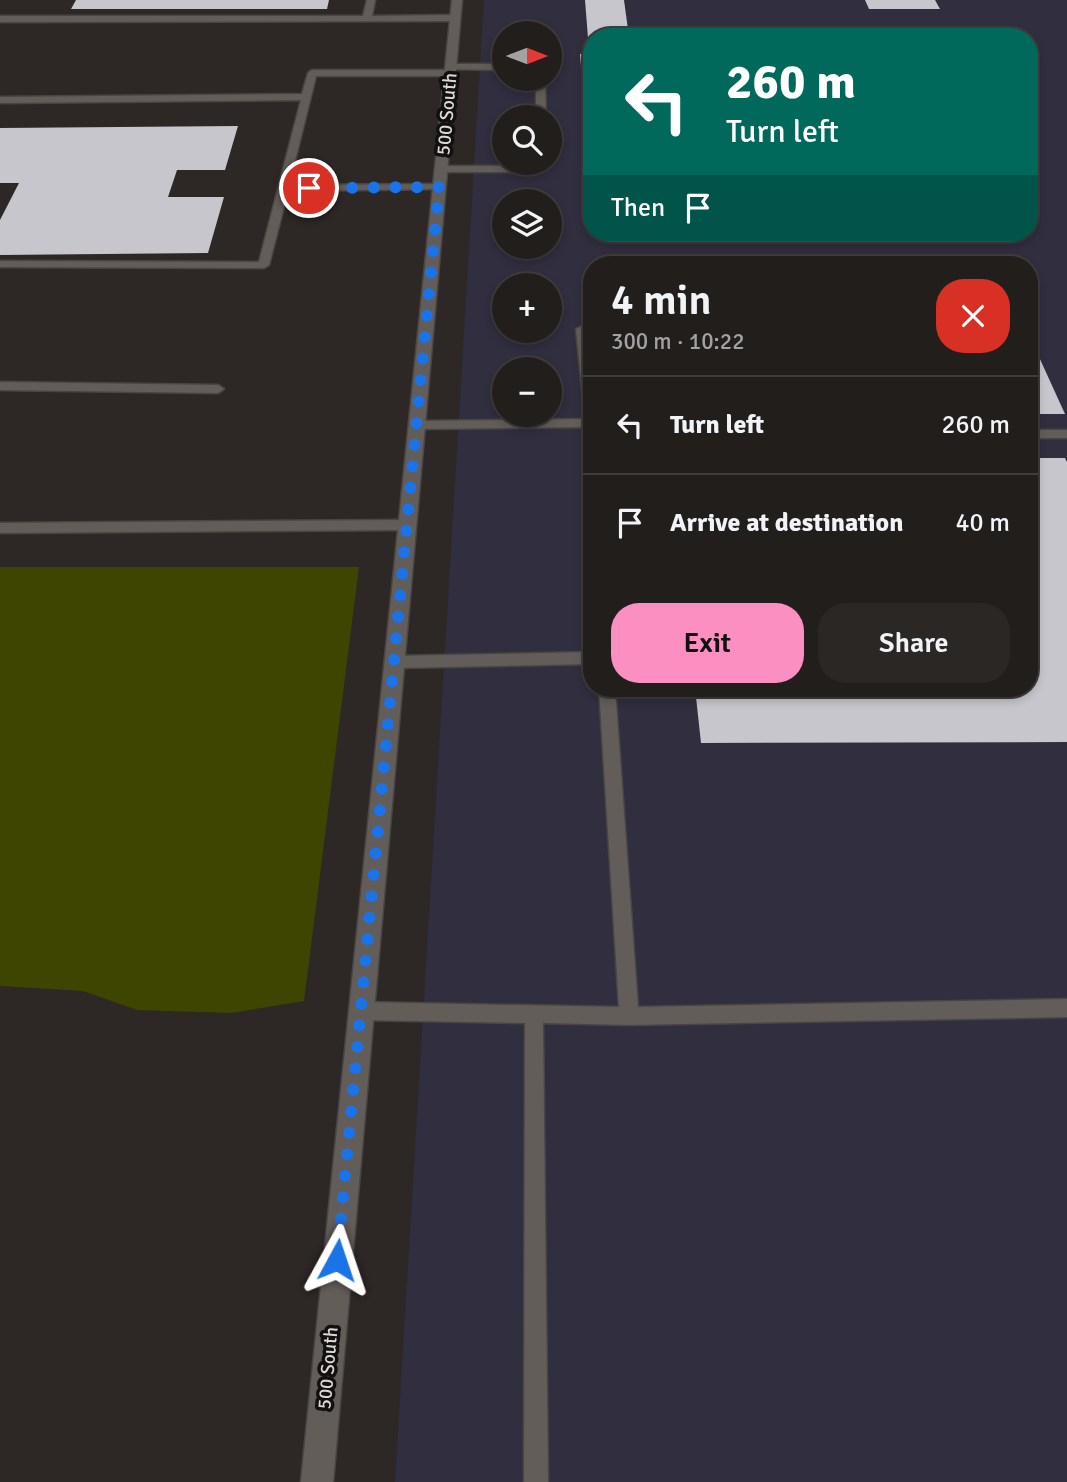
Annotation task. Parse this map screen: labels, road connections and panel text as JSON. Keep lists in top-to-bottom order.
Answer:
{
  "streets": {
    "street": ["500 South"]
  },
  "north": "right",
  "page": {
    "map_buttons": ["+", "−"],
    "turn": ["260 m", "Turn left"],
    "then": "Then",
    "heading": ["4 min", "300 m · 10:22"],
    "list": [
      {
        "name": "Turn left",
        "value": "260 m"
      },
      {
        "name": "Arrive at destination",
        "value": "40 m"
      }
    ],
    "buttons": ["Exit", "Share"]
  }
}
